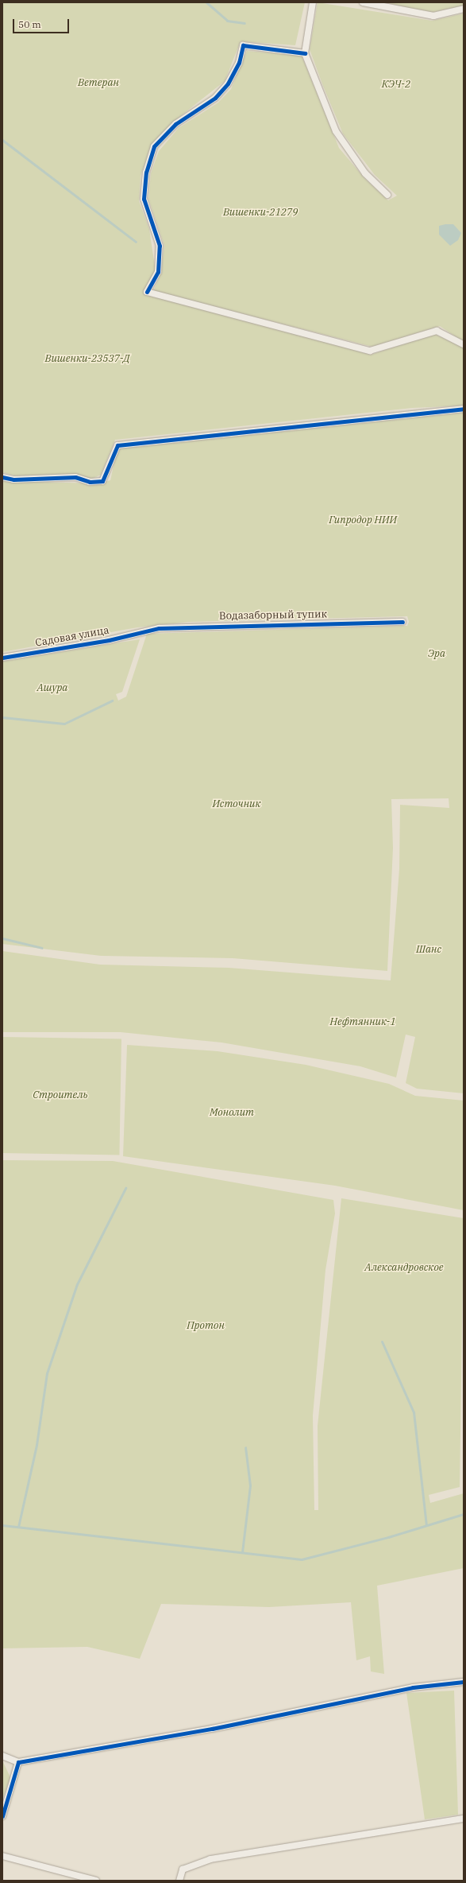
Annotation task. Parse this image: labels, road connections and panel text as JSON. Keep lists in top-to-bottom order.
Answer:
{
  "streets": {
    "street": ["Водазаборный тупик", "Садовая улица"]
  },
  "crossings": [
    ["Водазаборный тупик", "Садовая улица"]
  ],
  "parks": [
    "Ветеран",
    "КЭЧ-2",
    "Вишенки-21279",
    "Вишенки-23537-Д",
    "Гипродор НИИ",
    "Эра",
    "Ашура",
    "Источник",
    "Шанс",
    "Нефтянник-1",
    "Строитель",
    "Монолит",
    "Александровское",
    "Протон"
  ],
  "scale_bar": "50 m"
}
